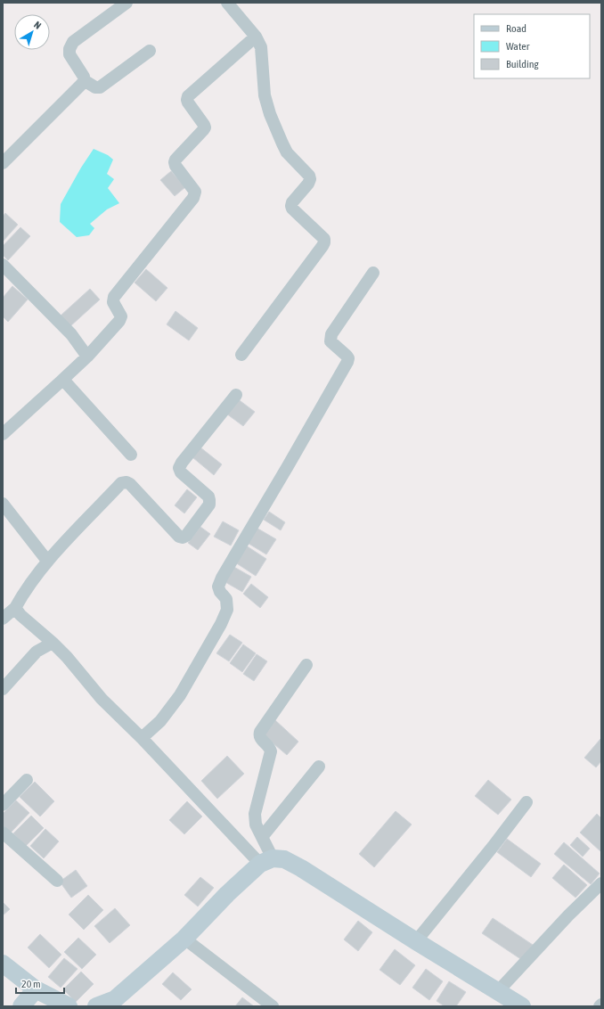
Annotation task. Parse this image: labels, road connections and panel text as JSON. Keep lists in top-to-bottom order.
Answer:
{
  "legend": ["Road", "Water", "Building"],
  "scale_bar": "20 m",
  "north": "top right"
}
